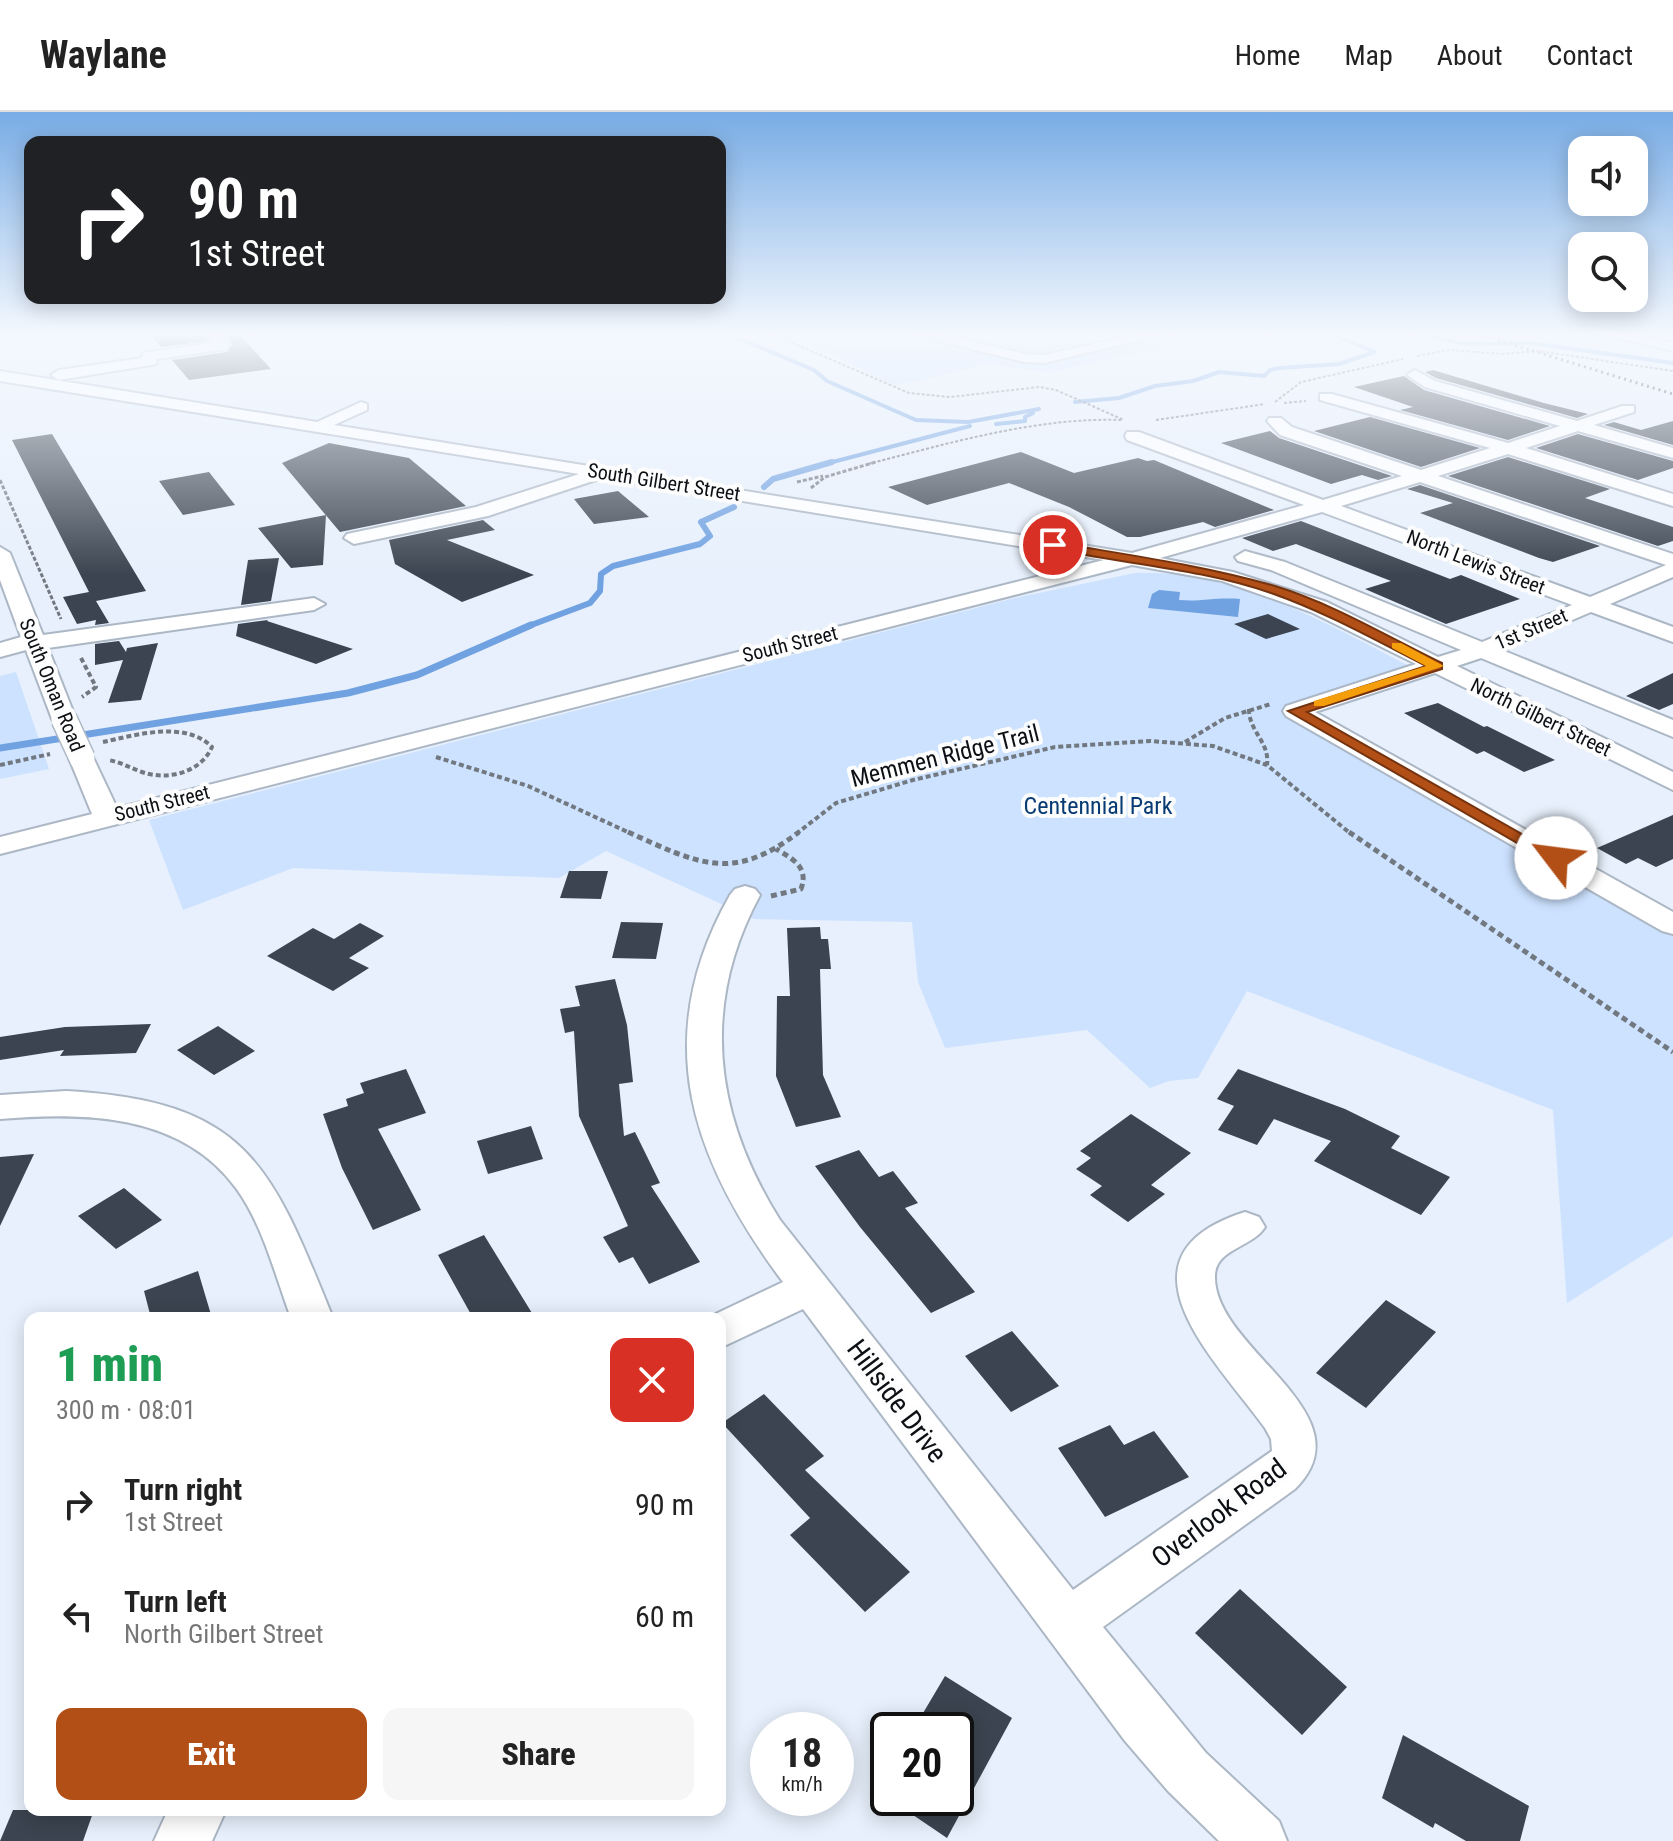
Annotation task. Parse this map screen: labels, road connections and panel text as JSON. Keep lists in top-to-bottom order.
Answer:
{
  "streets": {
    "street": [
      "South Gilbert Street",
      "North Lewis Street",
      "1st Street",
      "South Street",
      "South Oman Road",
      "North Gilbert Street",
      "Hillside Drive",
      "Overlook Road"
    ],
    "path": ["Memmen Ridge Trail"]
  },
  "crossings": [
    ["South Gilbert Street", "South Street"],
    ["South Gilbert Street", "North Gilbert Street"],
    ["North Lewis Street", "1st Street"],
    ["North Lewis Street", "South Street"],
    ["1st Street", "North Gilbert Street"],
    ["South Street", "South Oman Road"],
    ["South Street", "North Gilbert Street"],
    ["Hillside Drive", "Overlook Road"]
  ],
  "parks": ["Centennial Park"],
  "page": {
    "header": "Waylane",
    "nav": [
      "Home",
      "Map",
      "About",
      "Contact"
    ],
    "turn": ["90 m", "1st Street"],
    "heading": ["1 min", "300 m · 08:01"],
    "list": [
      {
        "name": "Turn right",
        "note": "1st Street",
        "value": "90 m"
      },
      {
        "name": "Turn left",
        "note": "North Gilbert Street",
        "value": "60 m"
      }
    ],
    "buttons": ["Exit", "Share"],
    "speed": "18 km/h",
    "limit": "20"
  }
}
